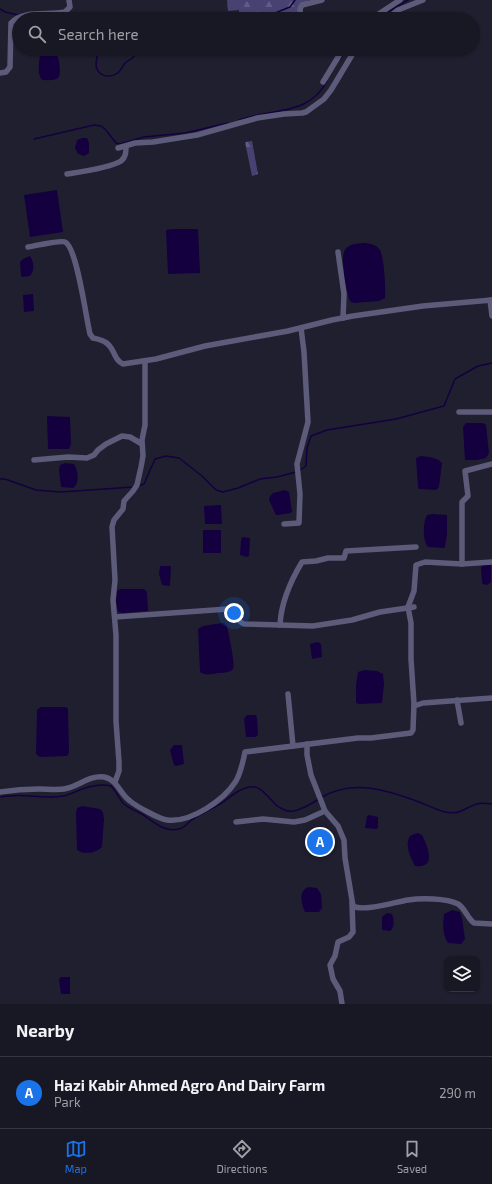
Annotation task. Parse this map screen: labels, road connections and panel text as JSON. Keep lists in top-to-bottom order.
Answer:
{
  "page": {
    "search": "Search here",
    "pins": "A",
    "heading": "Nearby",
    "list": [
      {
        "mark": "A",
        "name": "Hazi Kabir Ahmed Agro And Dairy Farm",
        "note": "Park",
        "value": "290 m"
      }
    ],
    "nav": ["Map", "Directions", "Saved"]
  }
}
